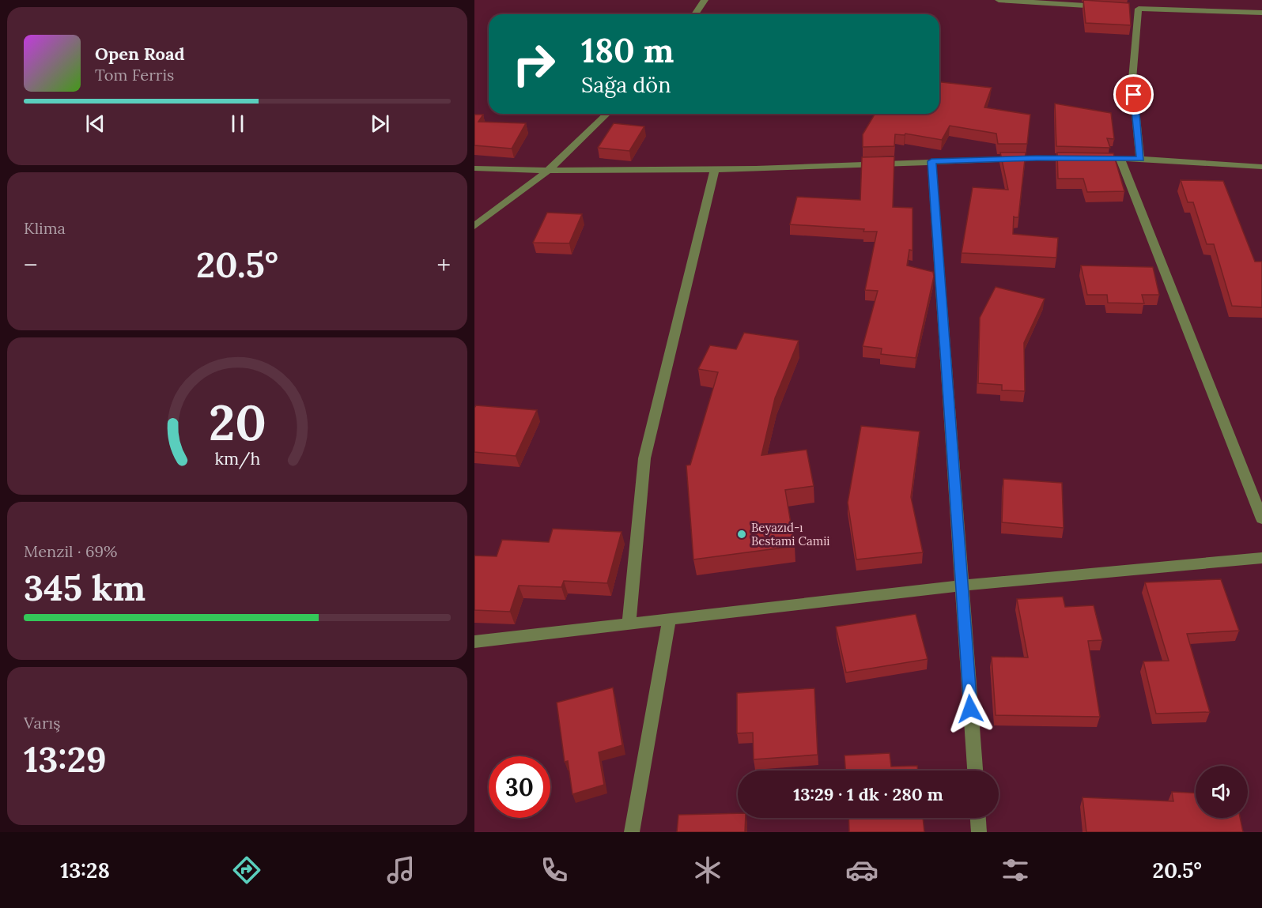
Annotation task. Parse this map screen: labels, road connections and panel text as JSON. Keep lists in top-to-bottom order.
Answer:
{
  "places": ["Beyazıd-ı Bestami Camii"],
  "page": {
    "turn": ["180 m", "Sağa dön"],
    "song": ["Open Road", "Tom Ferris"],
    "tile": [
      "Klima",
      ["Menzil · 69%", "345 km"],
      ["Varış", "13:29"]
    ],
    "heat": ["−", "20.5°", "+"],
    "limit": "30",
    "trip": "13:29 · 1 dk · 280 m",
    "tabs": ["13:28", "20.5°"],
    "gauge": ["20", "km/h"]
  }
}
